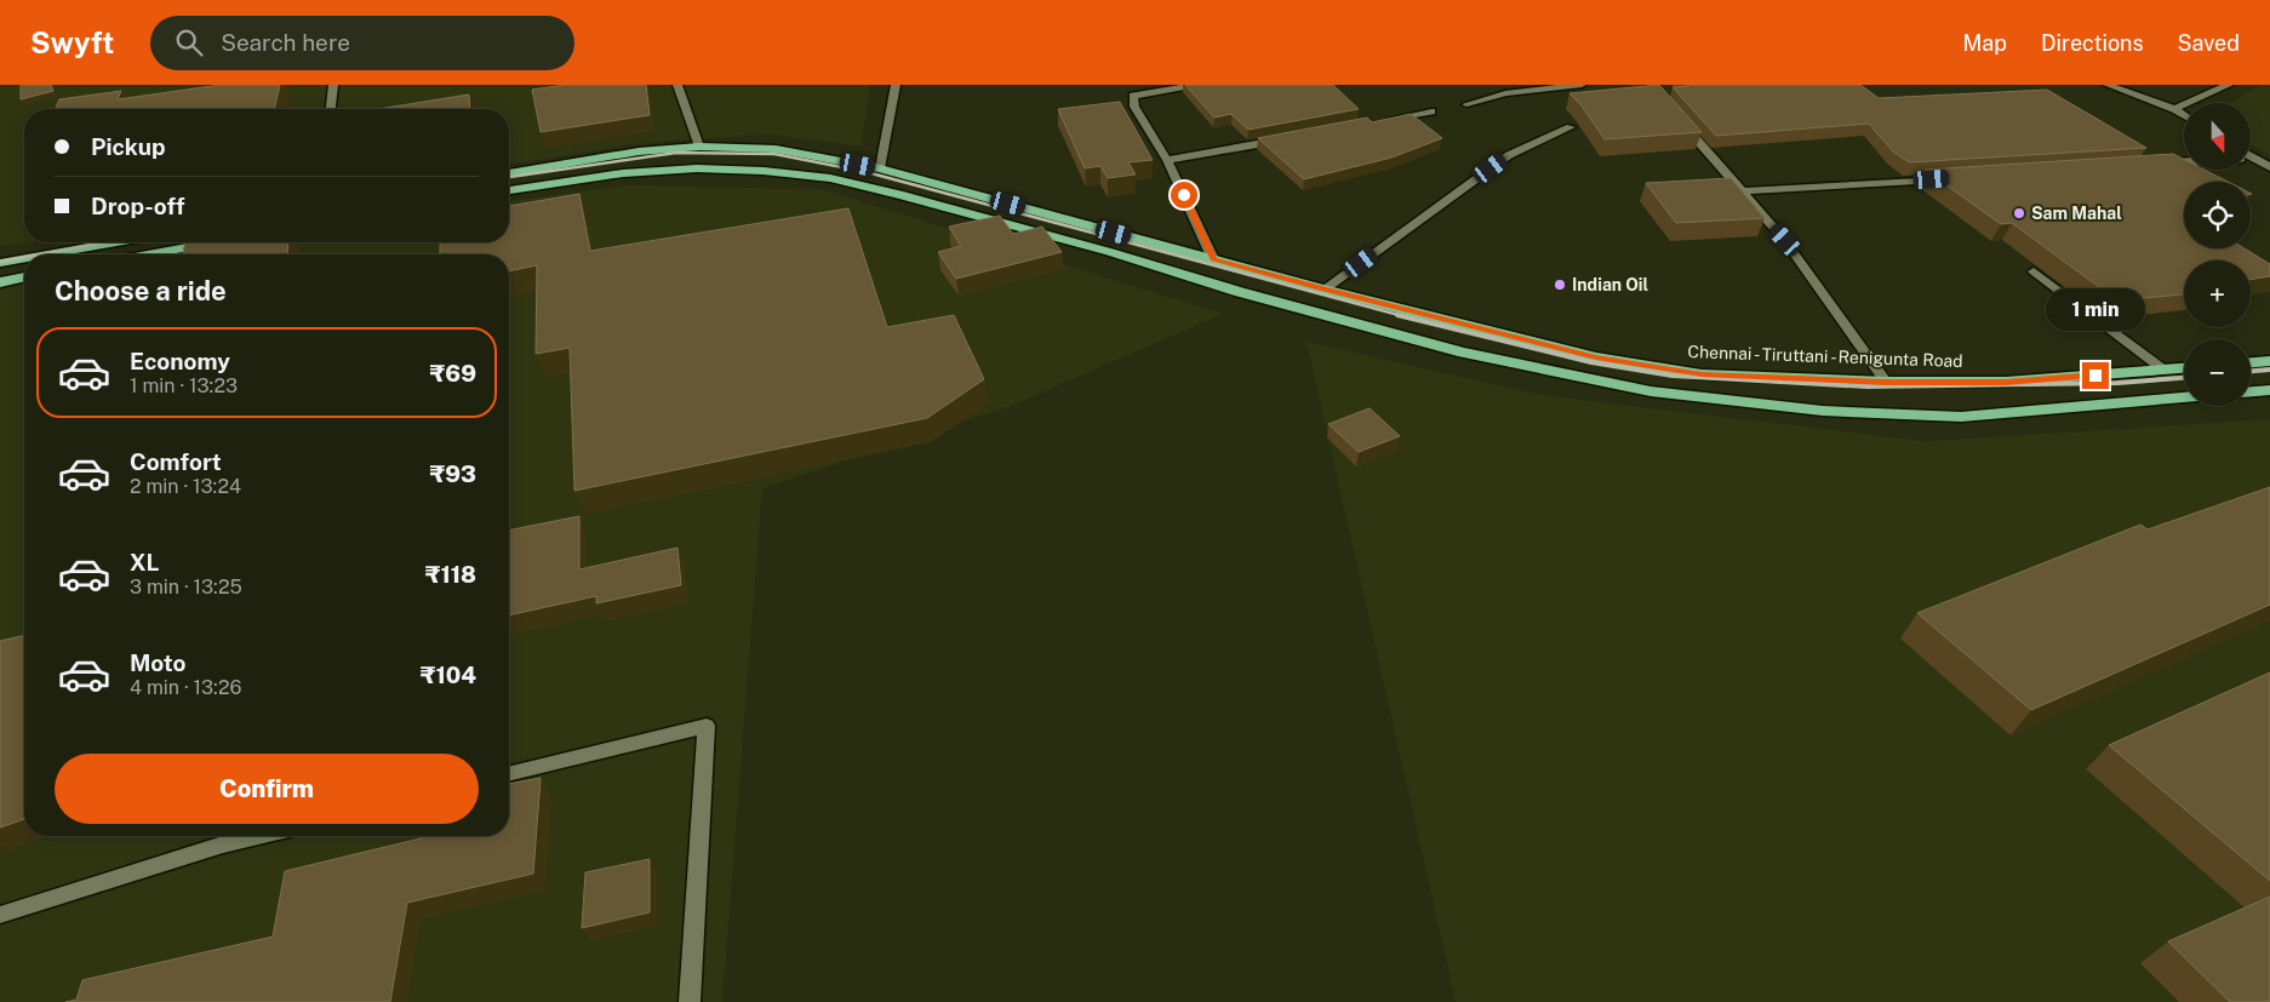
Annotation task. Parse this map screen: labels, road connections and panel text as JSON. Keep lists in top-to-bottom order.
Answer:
{
  "streets": {
    "highway": ["Chennai - Tiruttani - Renigunta Road"]
  },
  "places": ["Sam Mahal", "Indian Oil"],
  "north": "bottom",
  "page": {
    "header": "Swyft",
    "search": "Search here",
    "nav": ["Map", "Directions", "Saved"],
    "map_buttons": ["+", "−"],
    "banner": ["Pickup", "Drop-off"],
    "heading": "Choose a ride",
    "bubble": "1 min",
    "list": [
      {
        "name": "Economy",
        "note": "1 min · 13:23",
        "value": "₹69"
      },
      {
        "name": "Comfort",
        "note": "2 min · 13:24",
        "value": "₹93"
      },
      {
        "name": "XL",
        "note": "3 min · 13:25",
        "value": "₹118"
      },
      {
        "name": "Moto",
        "note": "4 min · 13:26",
        "value": "₹104"
      }
    ],
    "buttons": "Confirm"
  }
}
